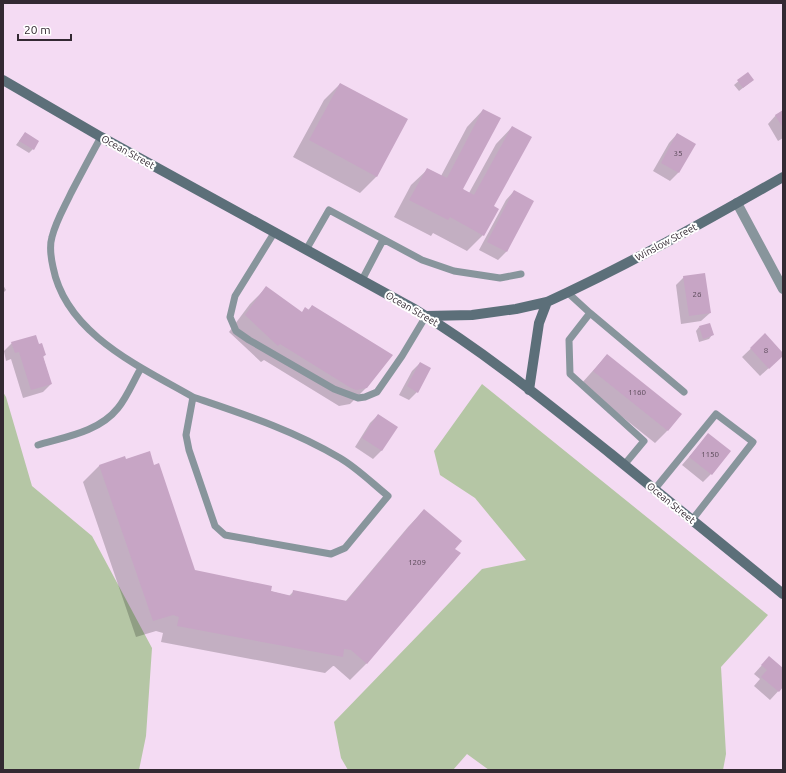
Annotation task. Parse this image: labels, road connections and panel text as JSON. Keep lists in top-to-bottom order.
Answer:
{
  "streets": {
    "main road": ["Ocean Street", "Winslow Street"]
  },
  "crossings": [
    ["Ocean Street", "Winslow Street"]
  ],
  "house_numbers": [
    "35",
    "26",
    "8",
    "1160",
    "1150",
    "1209"
  ],
  "scale_bar": "20 m"
}
